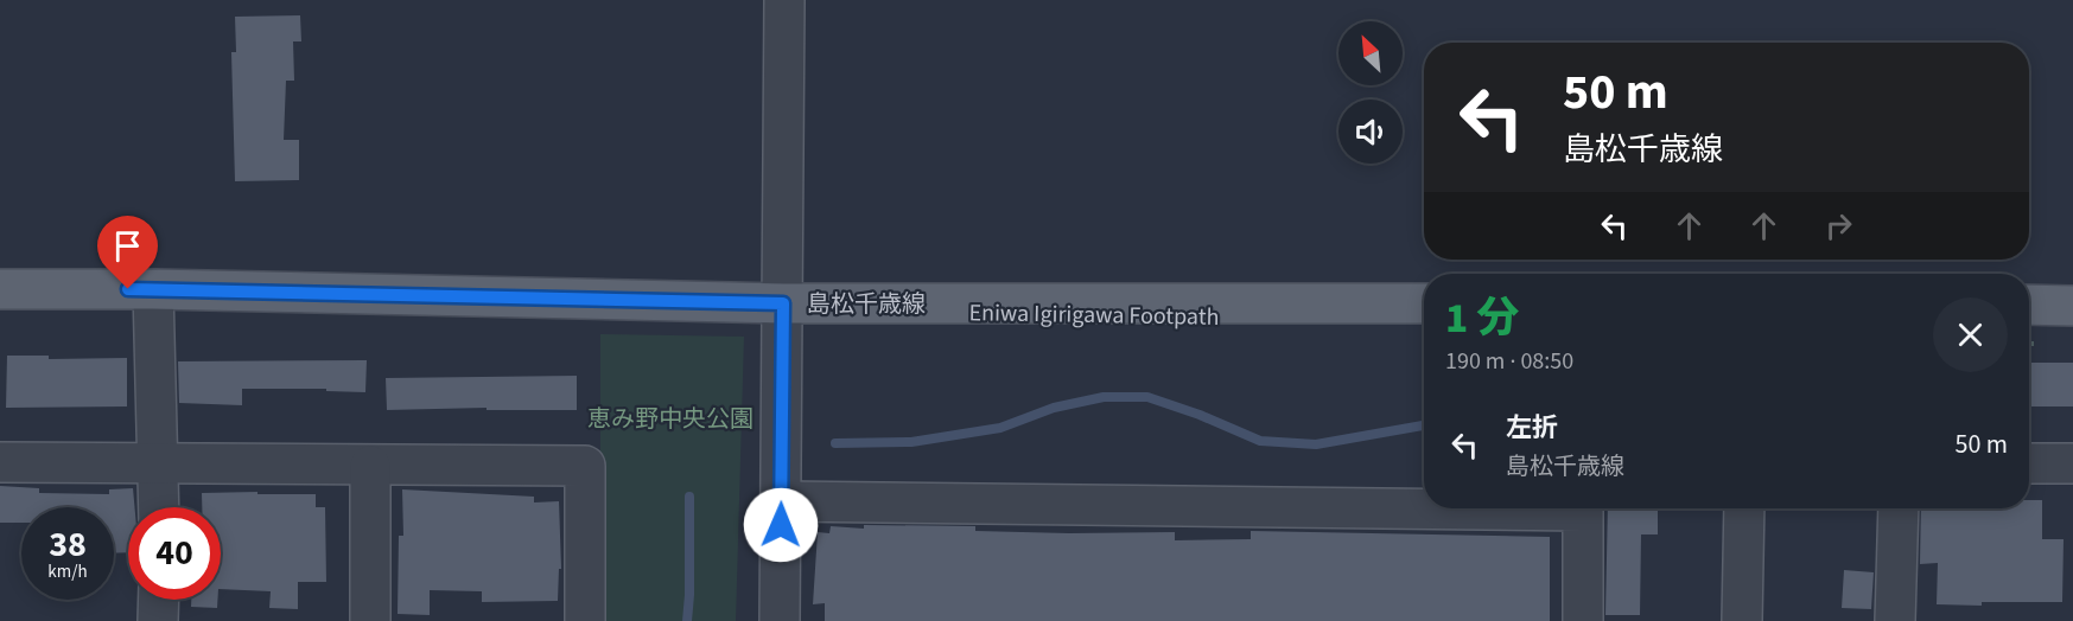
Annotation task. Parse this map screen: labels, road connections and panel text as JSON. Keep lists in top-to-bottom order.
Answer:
{
  "streets": {
    "main road": ["島松千歳線"]
  },
  "parks": ["恵み野中央公園"],
  "north": "top left",
  "page": {
    "turn": ["50 m", "島松千歳線"],
    "heading": ["1 分", "190 m · 08:50"],
    "list": [
      {
        "name": "左折",
        "note": "島松千歳線",
        "value": "50 m"
      }
    ],
    "speed": "38 km/h",
    "limit": "40"
  }
}
